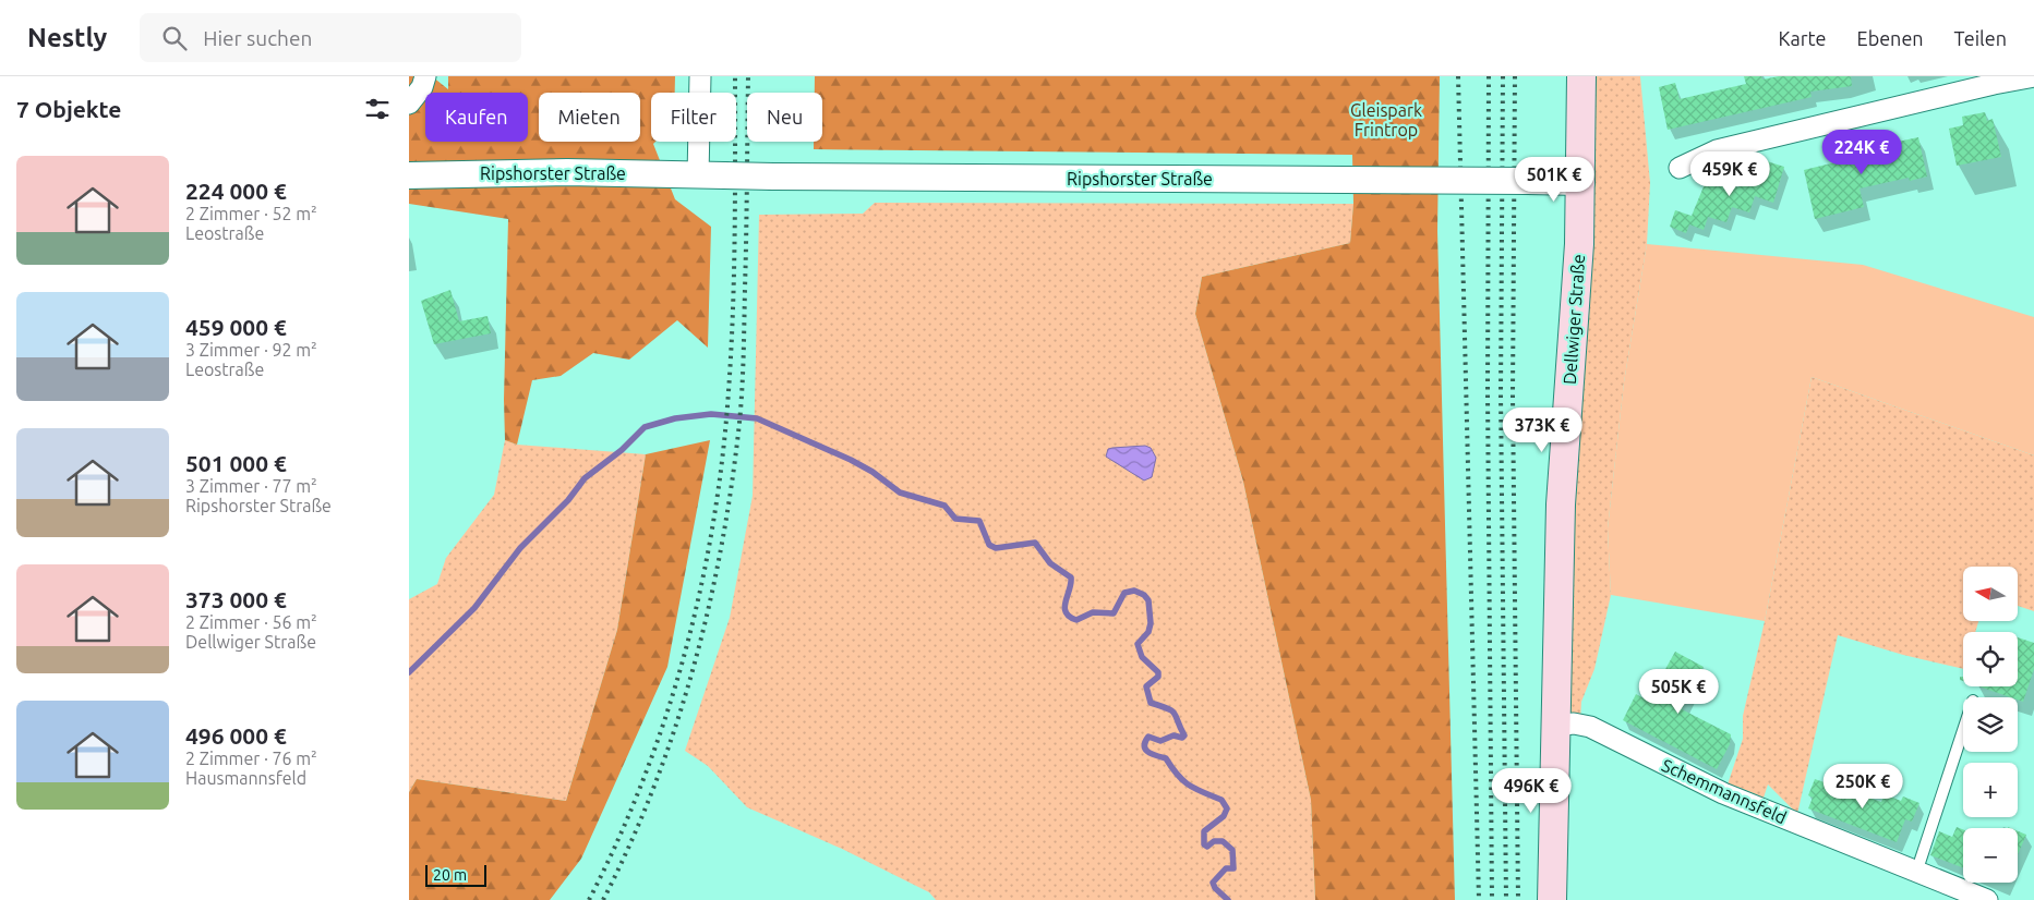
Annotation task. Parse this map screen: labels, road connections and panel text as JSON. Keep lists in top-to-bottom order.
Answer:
{
  "streets": {
    "main road": ["Dellwiger Straße"],
    "street": ["Ripshorster Straße", "Schemmannsfeld"]
  },
  "crossings": [
    ["Ripshorster Straße", "Dellwiger Straße"],
    ["Dellwiger Straße", "Schemmannsfeld"]
  ],
  "parks": ["Gleispark Frintrop"],
  "scale_bar": "20 m",
  "north": "left",
  "page": {
    "header": "Nestly",
    "search": "Hier suchen",
    "nav": ["Karte", "Ebenen", "Teilen"],
    "heading": "7 Objekte",
    "chip": [
      "Kaufen",
      "Mieten",
      "Filter",
      "Neu"
    ],
    "price": [
      "224K €",
      "459K €",
      "501K €",
      "373K €",
      "505K €",
      "250K €",
      "496K €"
    ],
    "list": [
      {
        "name": "224 000 €",
        "note": "2 Zimmer · 52 m² · Leostraße"
      },
      {
        "name": "459 000 €",
        "note": "3 Zimmer · 92 m² · Leostraße"
      },
      {
        "name": "501 000 €",
        "note": "3 Zimmer · 77 m² · Ripshorster Straße"
      },
      {
        "name": "373 000 €",
        "note": "2 Zimmer · 56 m² · Dellwiger Straße"
      },
      {
        "name": "496 000 €",
        "note": "2 Zimmer · 76 m² · Hausmannsfeld"
      }
    ],
    "map_buttons": ["+", "−"],
    "scale": "20 m"
  }
}
